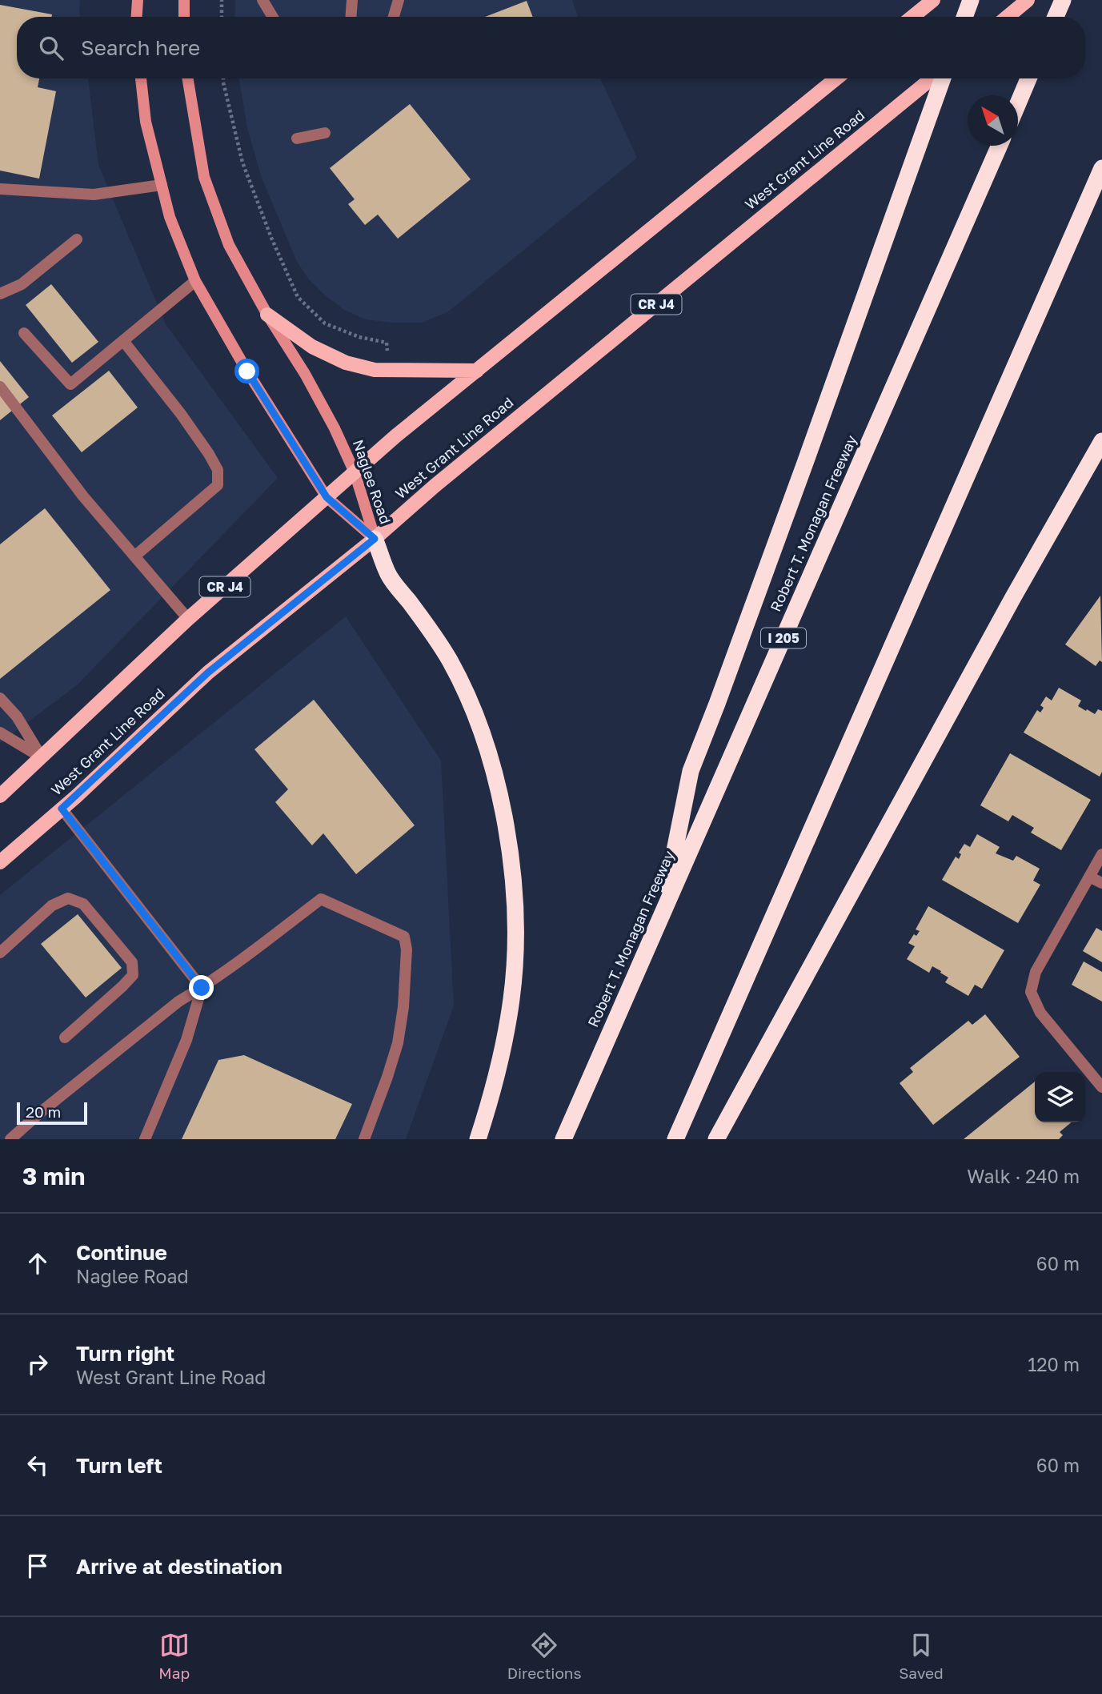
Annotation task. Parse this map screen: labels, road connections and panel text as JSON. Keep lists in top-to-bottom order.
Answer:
{
  "streets": {
    "highway": ["Robert T. Monagan Freeway", "I 205"],
    "main road": ["West Grant Line Road", "CR J4", "Naglee Road"]
  },
  "crossings": [
    ["West Grant Line Road", "Naglee Road"],
    ["CR J4", "Naglee Road"]
  ],
  "scale_bar": "20 m",
  "north": "top left",
  "page": {
    "search": "Search here",
    "scale": "20 m",
    "heading": ["3 min", "Walk · 240 m"],
    "list": [
      ["Continue", "Naglee Road", "60 m"],
      ["Turn right", "West Grant Line Road", "120 m"],
      ["Turn left", "60 m"],
      "Arrive at destination"
    ],
    "nav": ["Map", "Directions", "Saved"]
  }
}
